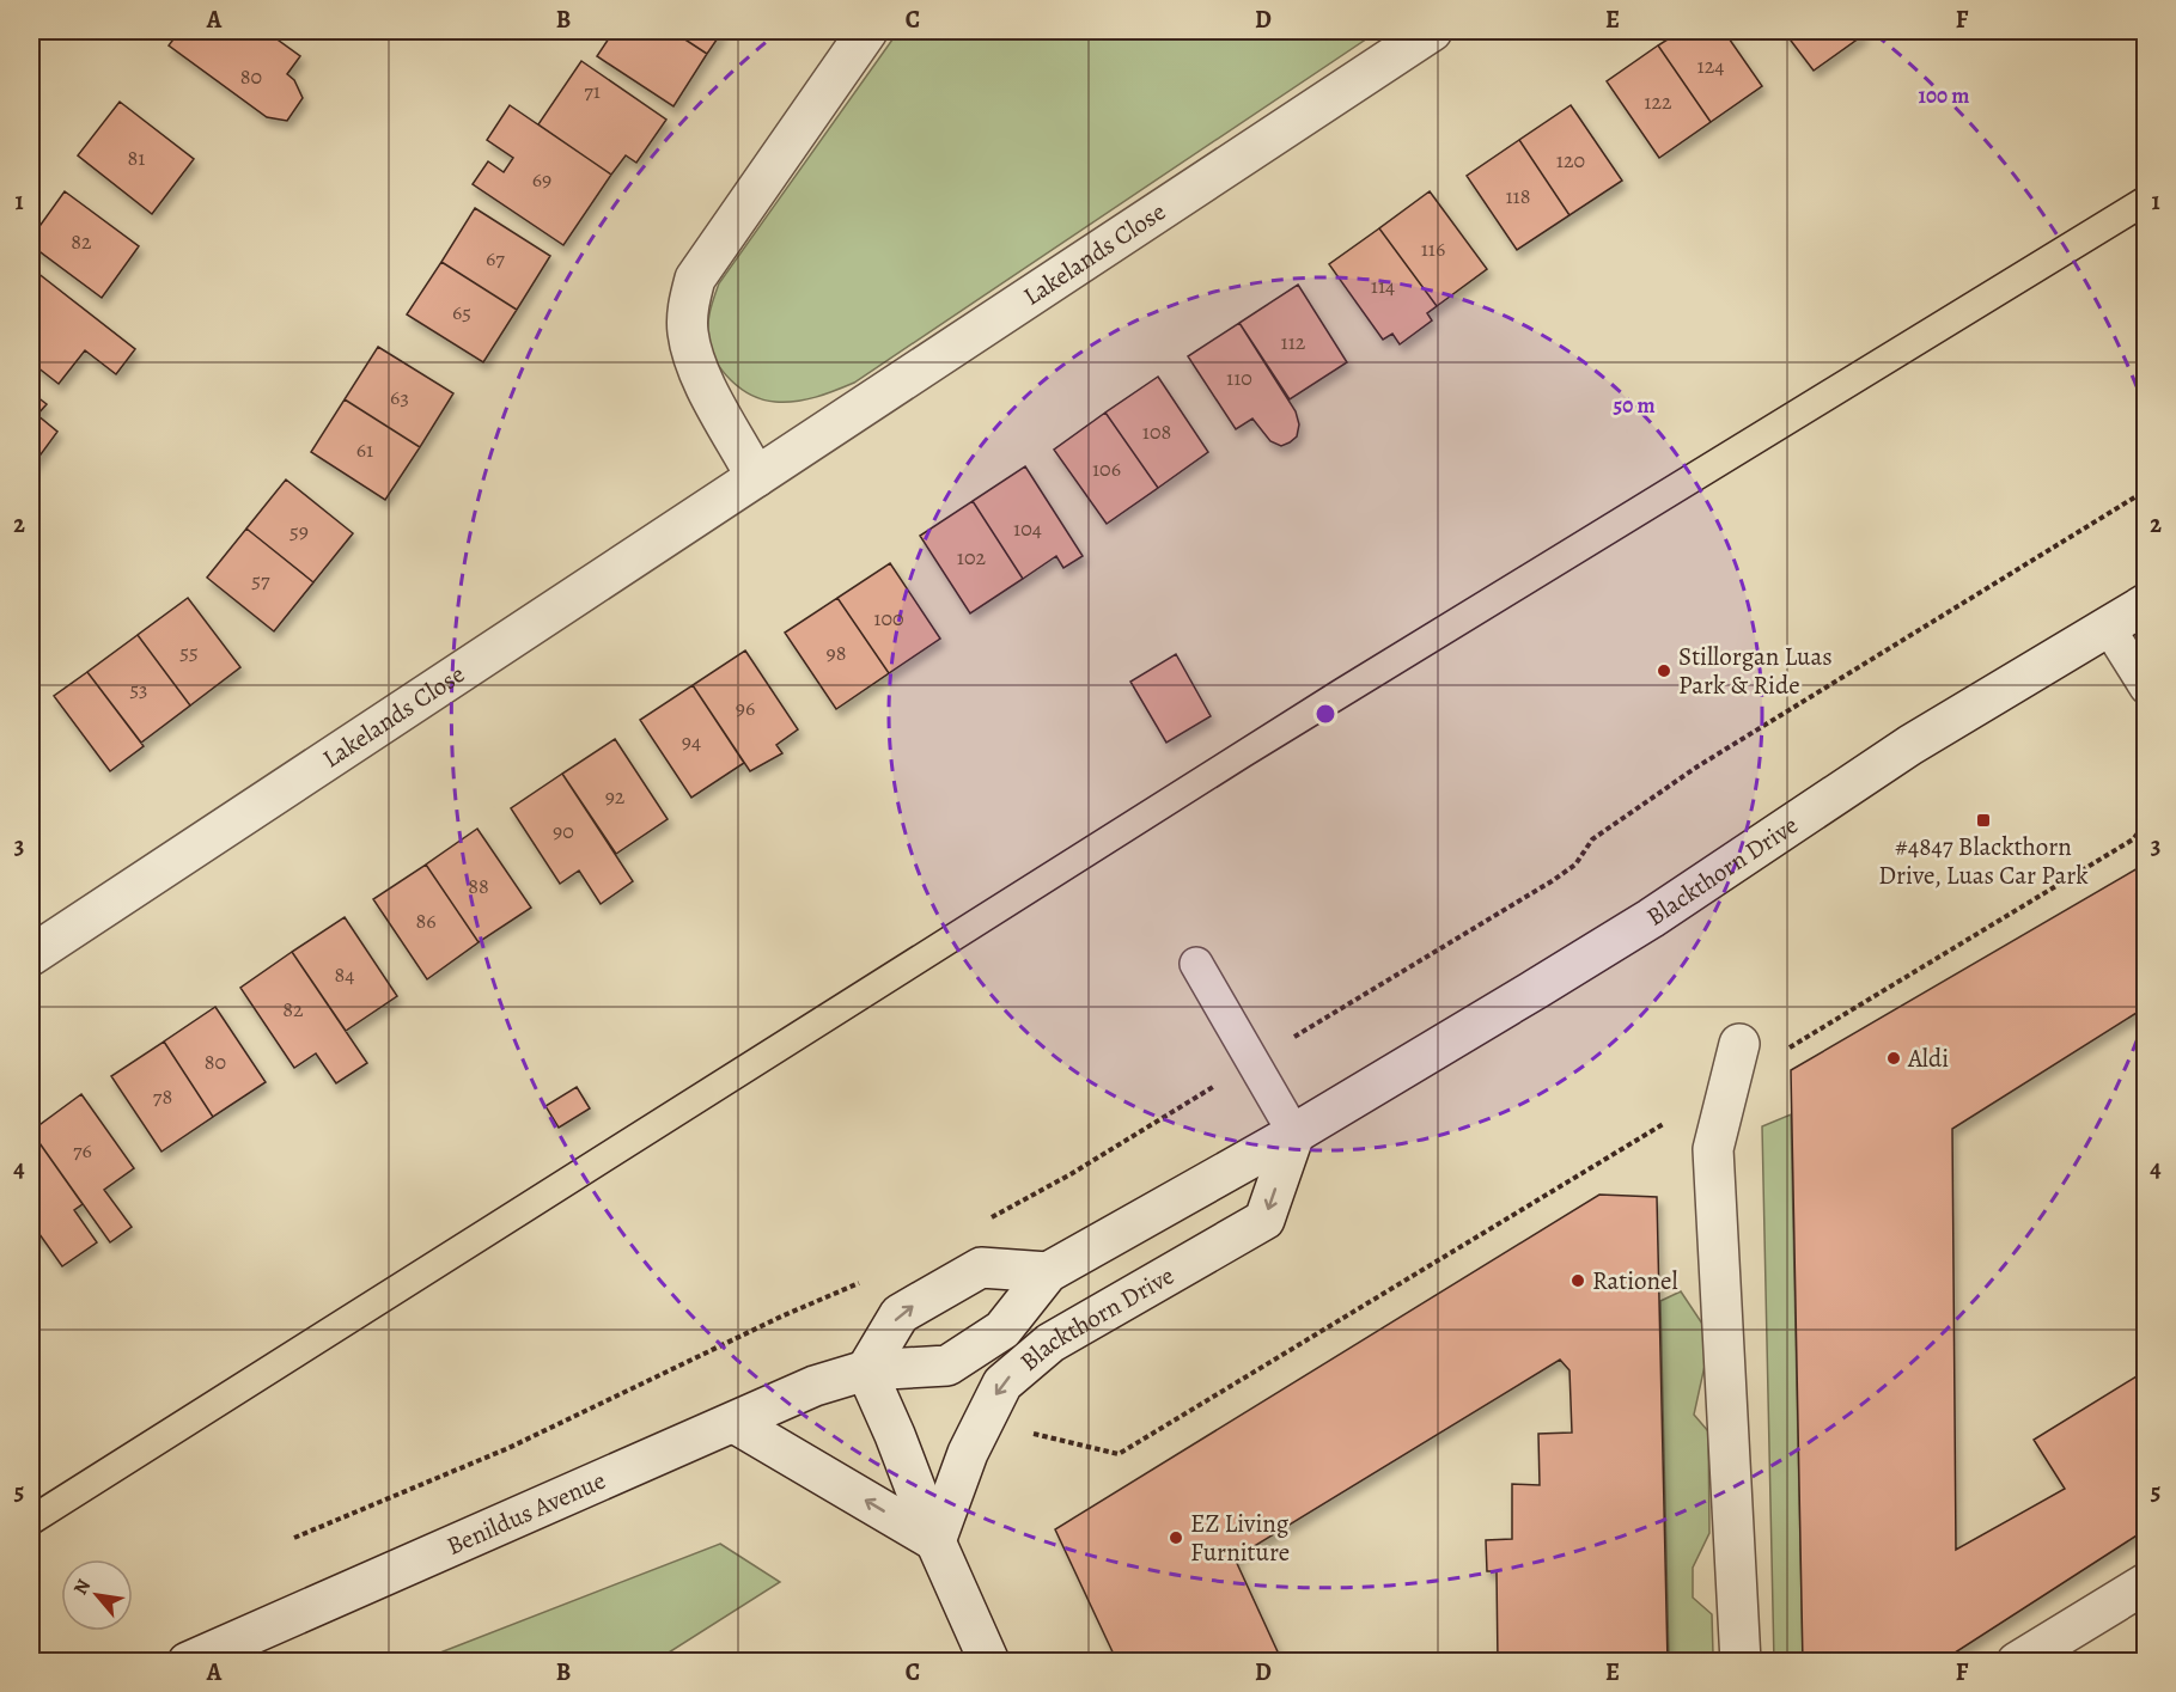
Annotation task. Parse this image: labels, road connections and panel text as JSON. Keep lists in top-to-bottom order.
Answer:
{
  "streets": {
    "street": ["Lakelands Close", "Blackthorn Drive", "Benildus Avenue"]
  },
  "crossings": [
    ["Blackthorn Drive", "Benildus Avenue"]
  ],
  "places": {
    "other": [
      "Stillorgan Luas Park & Ride",
      "Aldi",
      "Rationel",
      "EZ Living Furniture"
    ],
    "transit": ["#4847 Blackthorn Drive, Luas Car Park"]
  },
  "house_numbers": [
    "124",
    "80",
    "71",
    "122",
    "81",
    "120",
    "69",
    "118",
    "82",
    "116",
    "67",
    "114",
    "65",
    "112",
    "110",
    "63",
    "108",
    "61",
    "106",
    "104",
    "59",
    "102",
    "57",
    "100",
    "55",
    "98",
    "53",
    "96",
    "94",
    "92",
    "90",
    "88",
    "86",
    "84",
    "82",
    "80",
    "78",
    "76"
  ],
  "north": "top left",
  "grid": {
    "columns": [
      "A",
      "B",
      "C",
      "D",
      "E",
      "F"
    ],
    "rows": [
      "1",
      "2",
      "3",
      "4",
      "5"
    ]
  },
  "rings": ["100 m", "50 m"]
}
